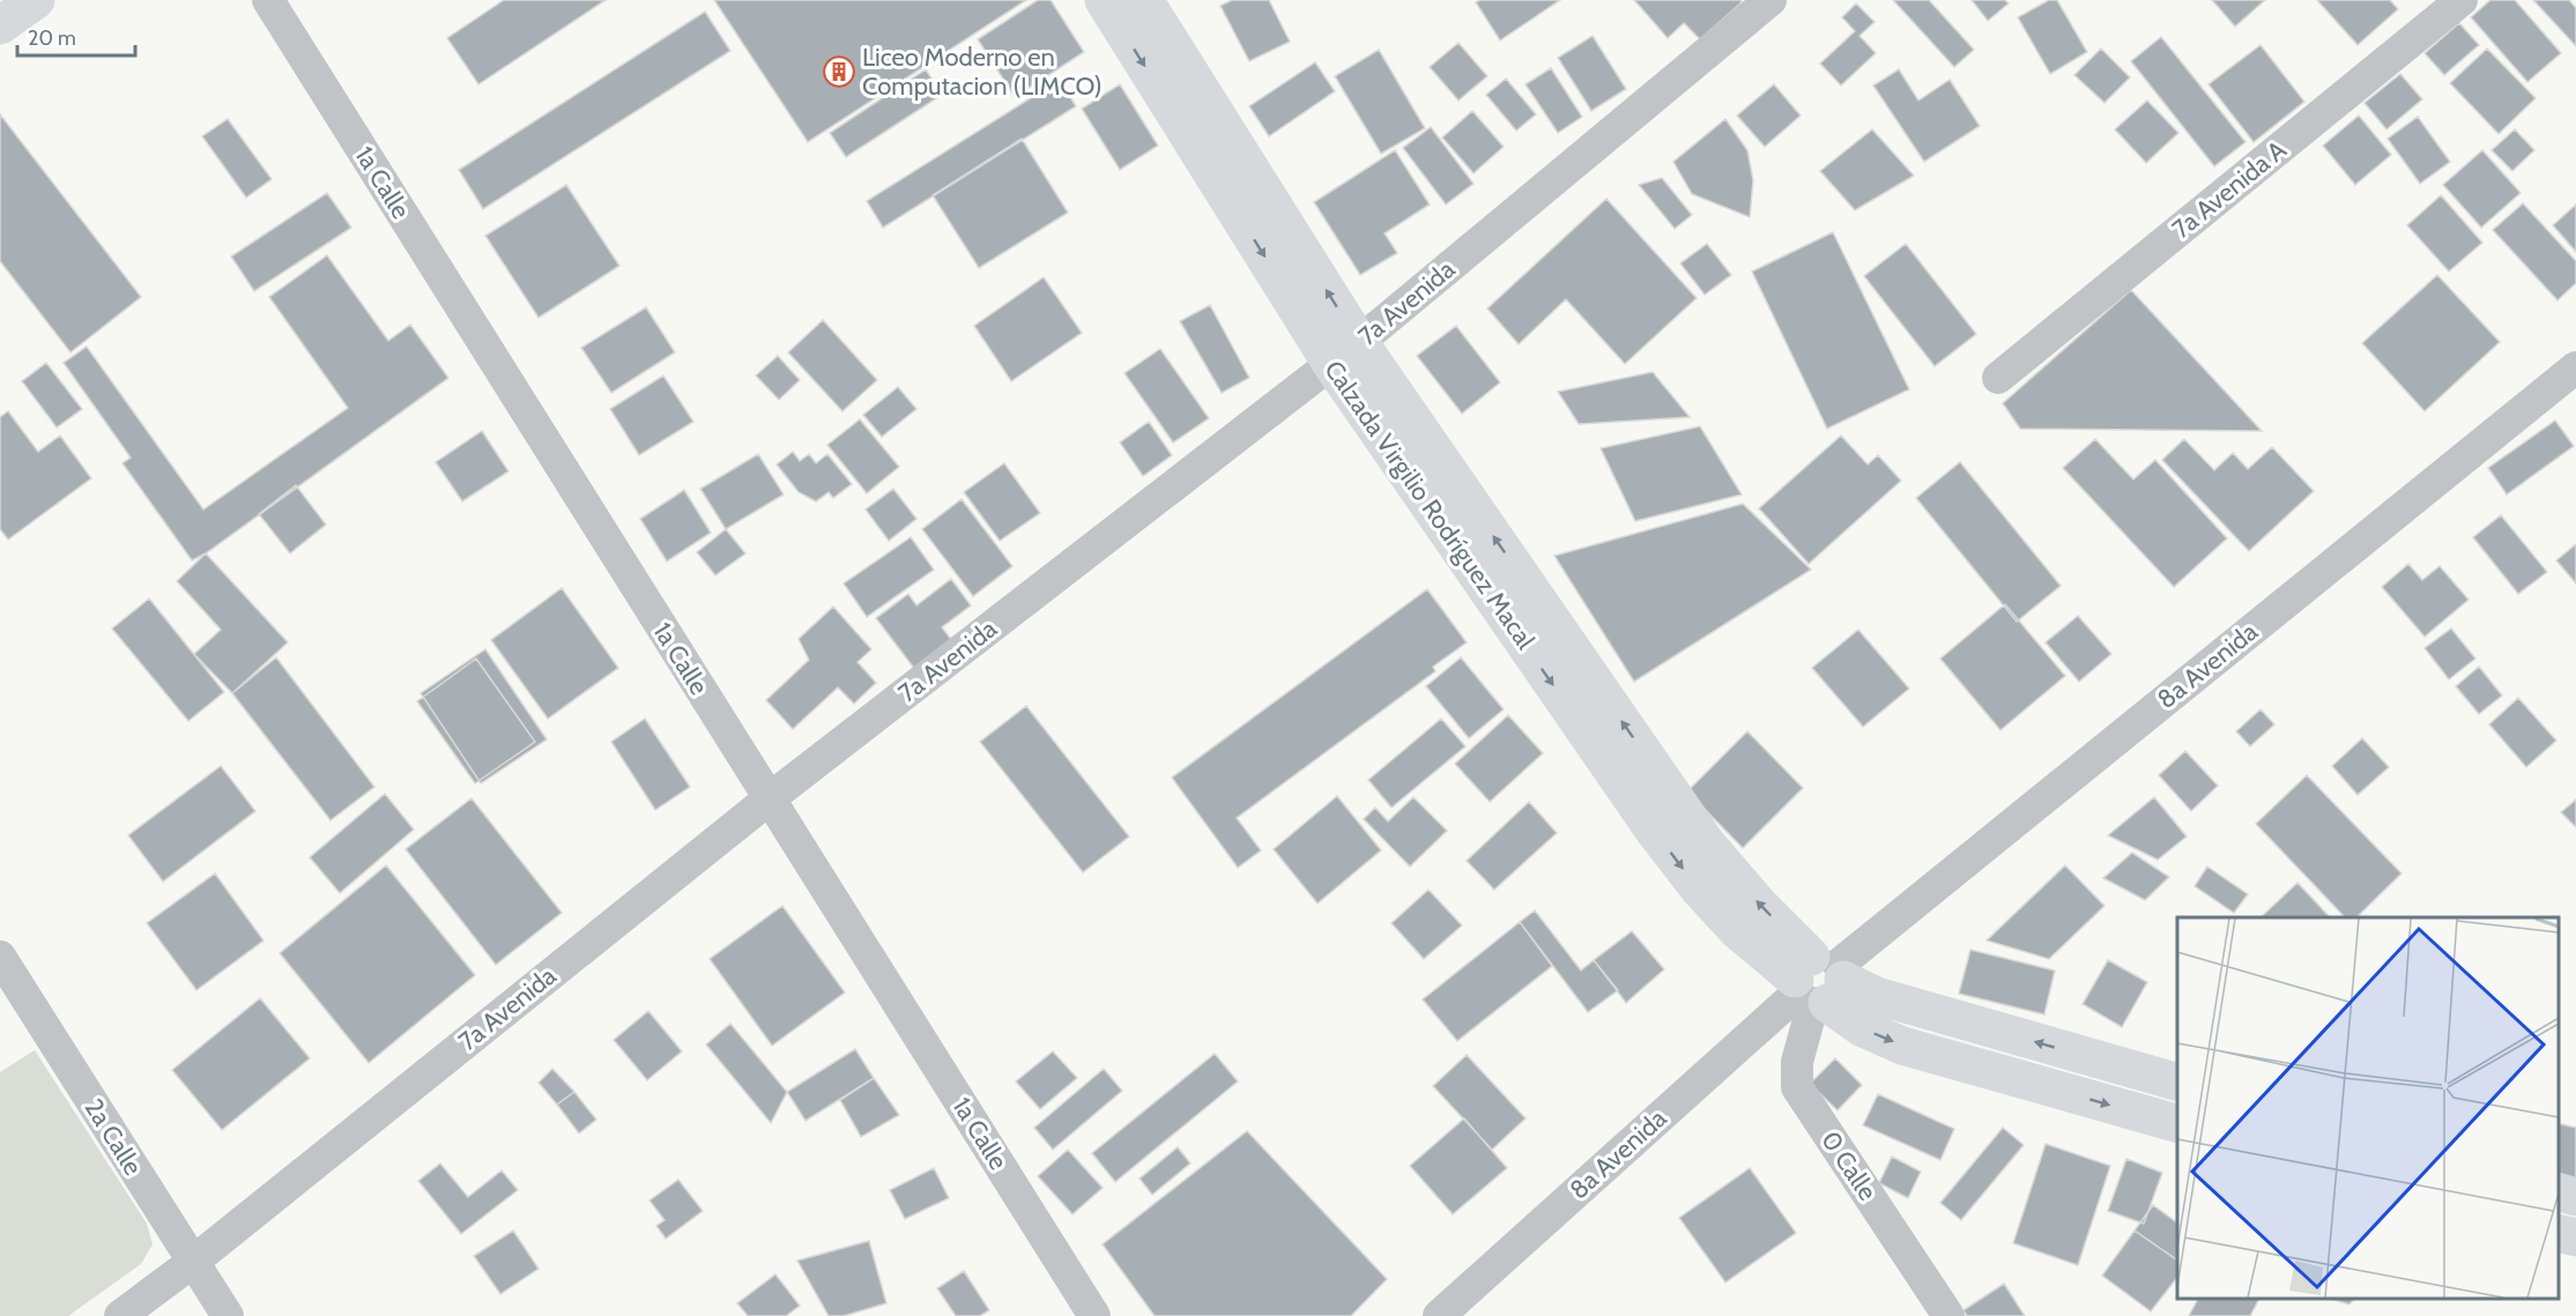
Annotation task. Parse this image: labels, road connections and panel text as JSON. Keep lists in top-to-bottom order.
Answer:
{
  "streets": {
    "street": [
      "1a Calle",
      "7a Avenida A",
      "7a Avenida",
      "Calzada Virgilio Rodríguez Macal",
      "8a Avenida",
      "2a Calle",
      "0 Calle"
    ]
  },
  "crossings": [
    ["1a Calle", "7a Avenida"],
    ["7a Avenida", "Calzada Virgilio Rodríguez Macal"],
    ["7a Avenida", "2a Calle"],
    ["Calzada Virgilio Rodríguez Macal", "8a Avenida"],
    ["Calzada Virgilio Rodríguez Macal", "0 Calle"],
    ["8a Avenida", "0 Calle"]
  ],
  "places": {
    "building": ["Liceo Moderno en Computacion (LIMCO)"]
  },
  "scale_bar": "20 m"
}
